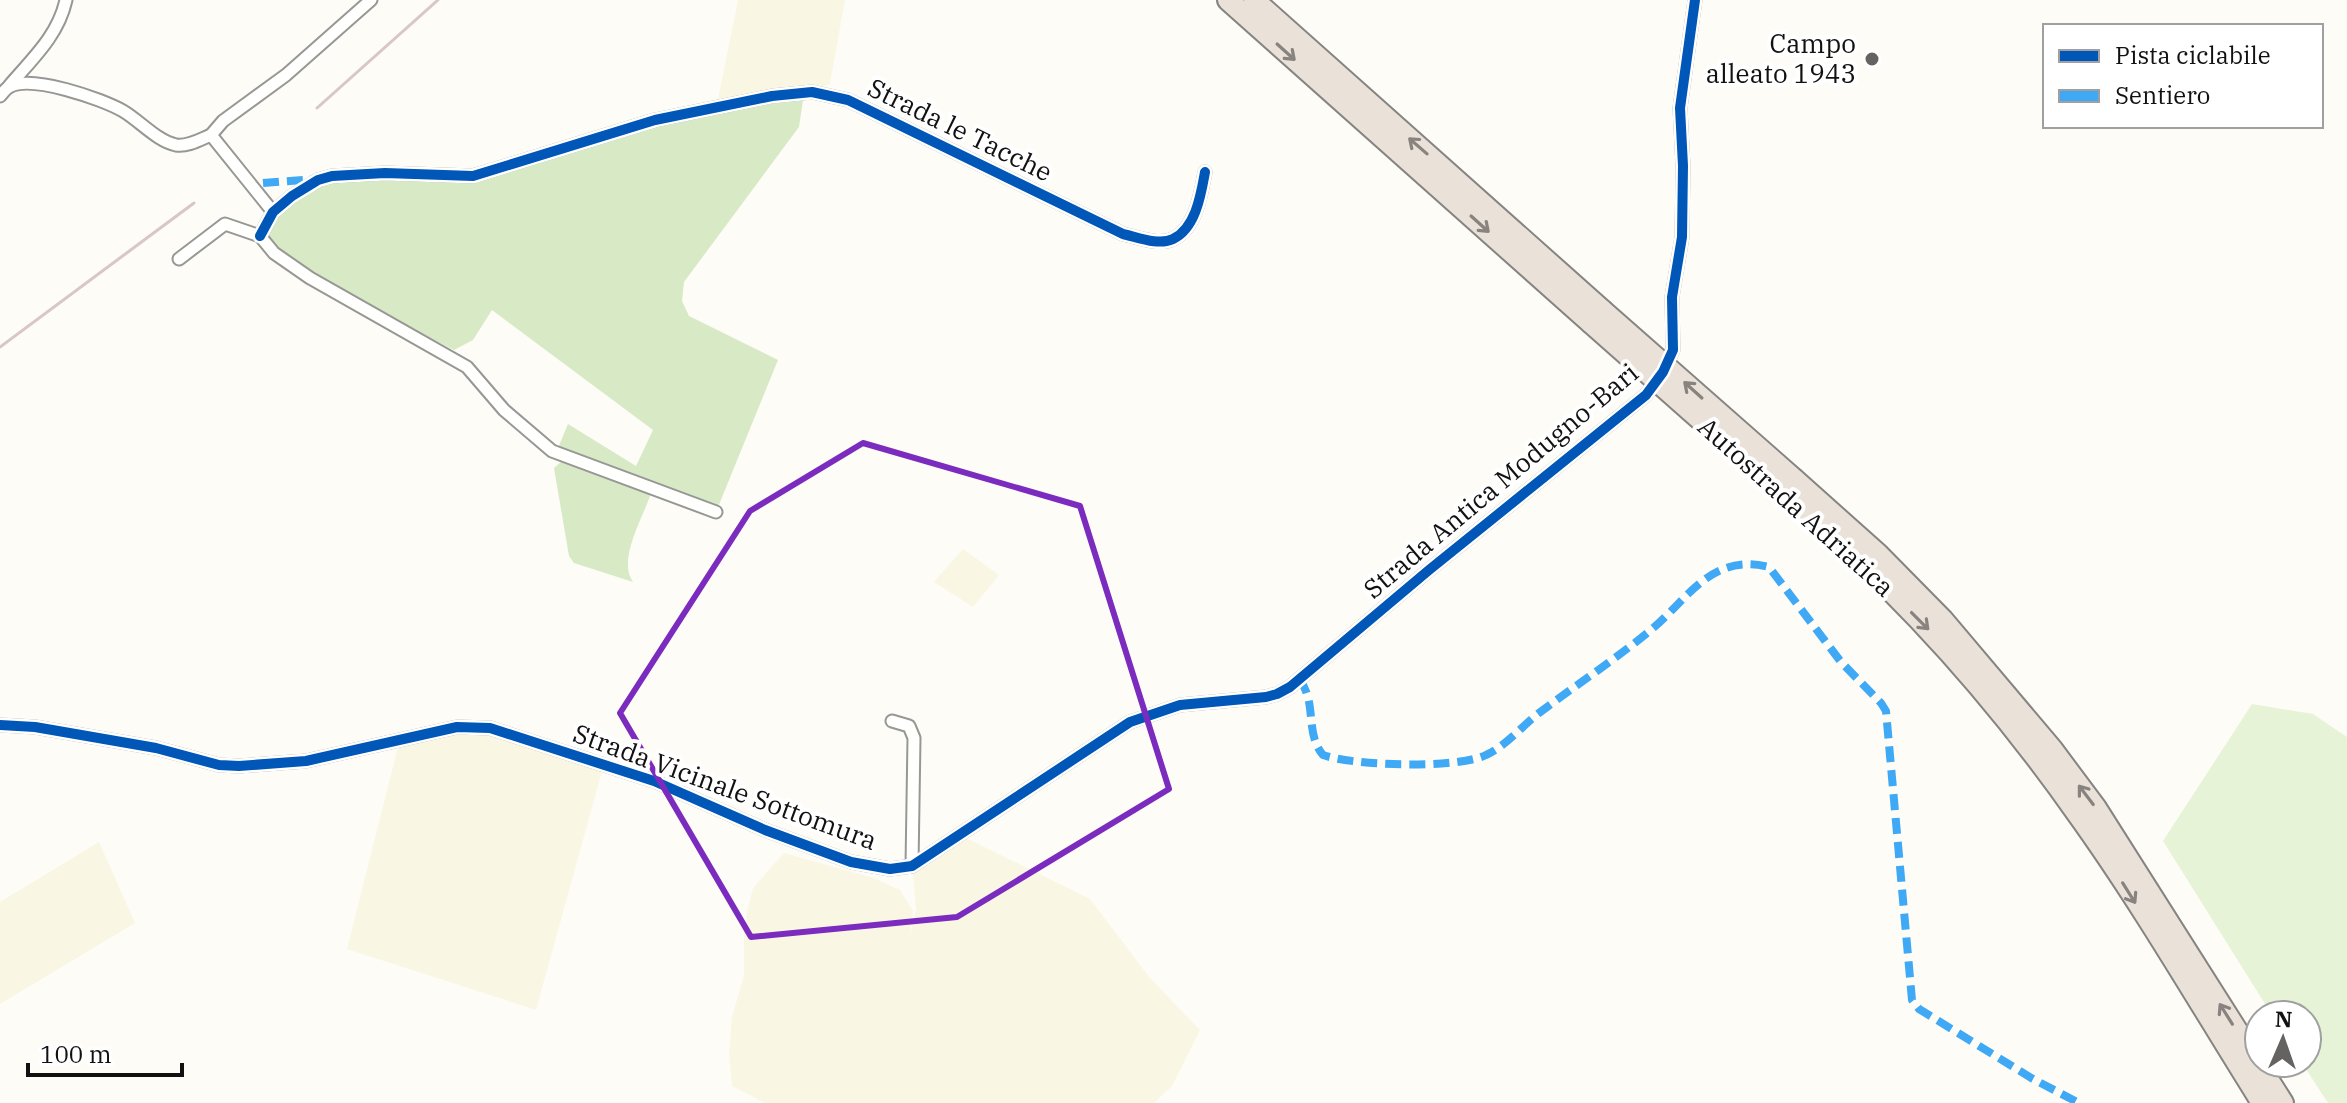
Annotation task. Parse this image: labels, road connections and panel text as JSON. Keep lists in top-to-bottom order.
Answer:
{
  "streets": {
    "highway": ["Autostrada Adriatica"],
    "street": ["Strada le Tacche", "Strada Antica Modugno-Bari", "Strada Vicinale Sottomura"]
  },
  "crossings": [
    ["Strada Antica Modugno-Bari", "Strada Vicinale Sottomura"]
  ],
  "places": ["Campo alleato 1943"],
  "legend": ["Pista ciclabile", "Sentiero"],
  "scale_bar": "100 m",
  "north": "top"
}
